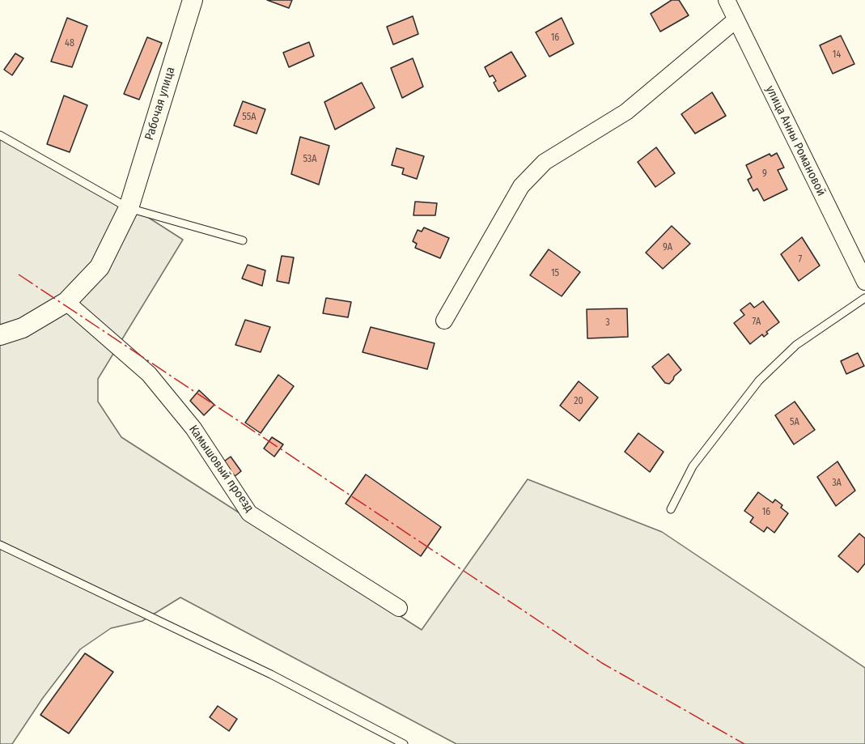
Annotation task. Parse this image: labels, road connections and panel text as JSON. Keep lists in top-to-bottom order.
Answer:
{
  "streets": {
    "street": ["Рабочая улица", "улица Анны Романовой", "Камышовый проезд"]
  },
  "crossings": [
    ["Рабочая улица", "Камышовый проезд"]
  ],
  "house_numbers": [
    "16",
    "48",
    "14",
    "55А",
    "53А",
    "9",
    "9А",
    "7",
    "15",
    "7А",
    "3",
    "20",
    "5А",
    "3А",
    "16"
  ]
}
